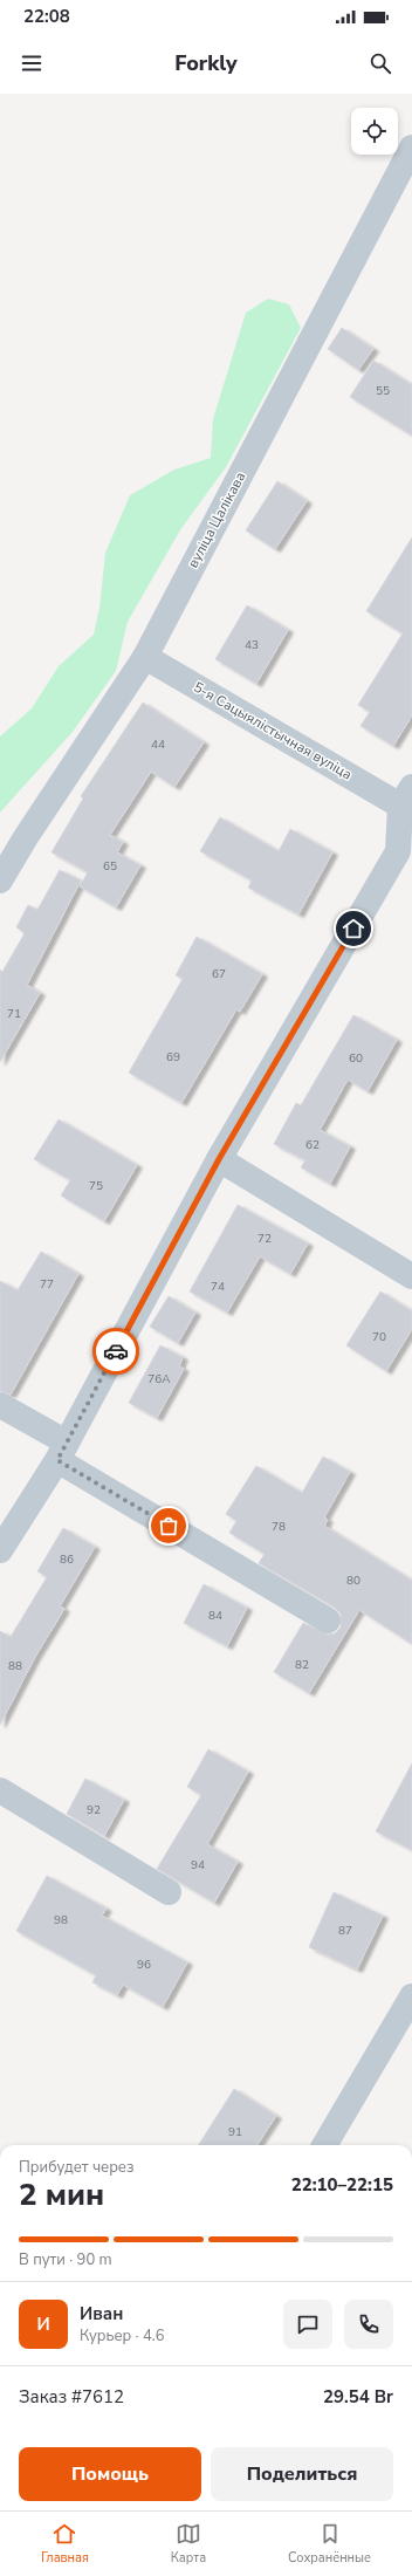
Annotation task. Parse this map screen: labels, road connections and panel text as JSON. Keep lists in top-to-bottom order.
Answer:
{
  "streets": {
    "street": ["вуліца Цалікава", "5-я Сацыялістычная вуліца"]
  },
  "crossings": [
    ["вуліца Цалікава", "5-я Сацыялістычная вуліца"]
  ],
  "house_numbers": [
    "55",
    "43",
    "44",
    "65",
    "67",
    "71",
    "69",
    "60",
    "62",
    "75",
    "72",
    "77",
    "74",
    "70",
    "76А",
    "78",
    "86",
    "80",
    "84",
    "82",
    "88",
    "92",
    "94",
    "98",
    "87",
    "96",
    "91"
  ],
  "page": {
    "status": "22:08",
    "header": "Forkly",
    "heading": ["2 мин", "Прибудет через", "22:10–22:15"],
    "panel": [
      "Иван",
      "Курьер · 4.6",
      "Заказ #7612",
      "29.54 Br"
    ],
    "bar": "В пути · 90 m",
    "round": "И",
    "buttons": ["Помощь", "Поделиться"],
    "tabs": ["Главная", "Карта", "Сохранённые"]
  }
}
